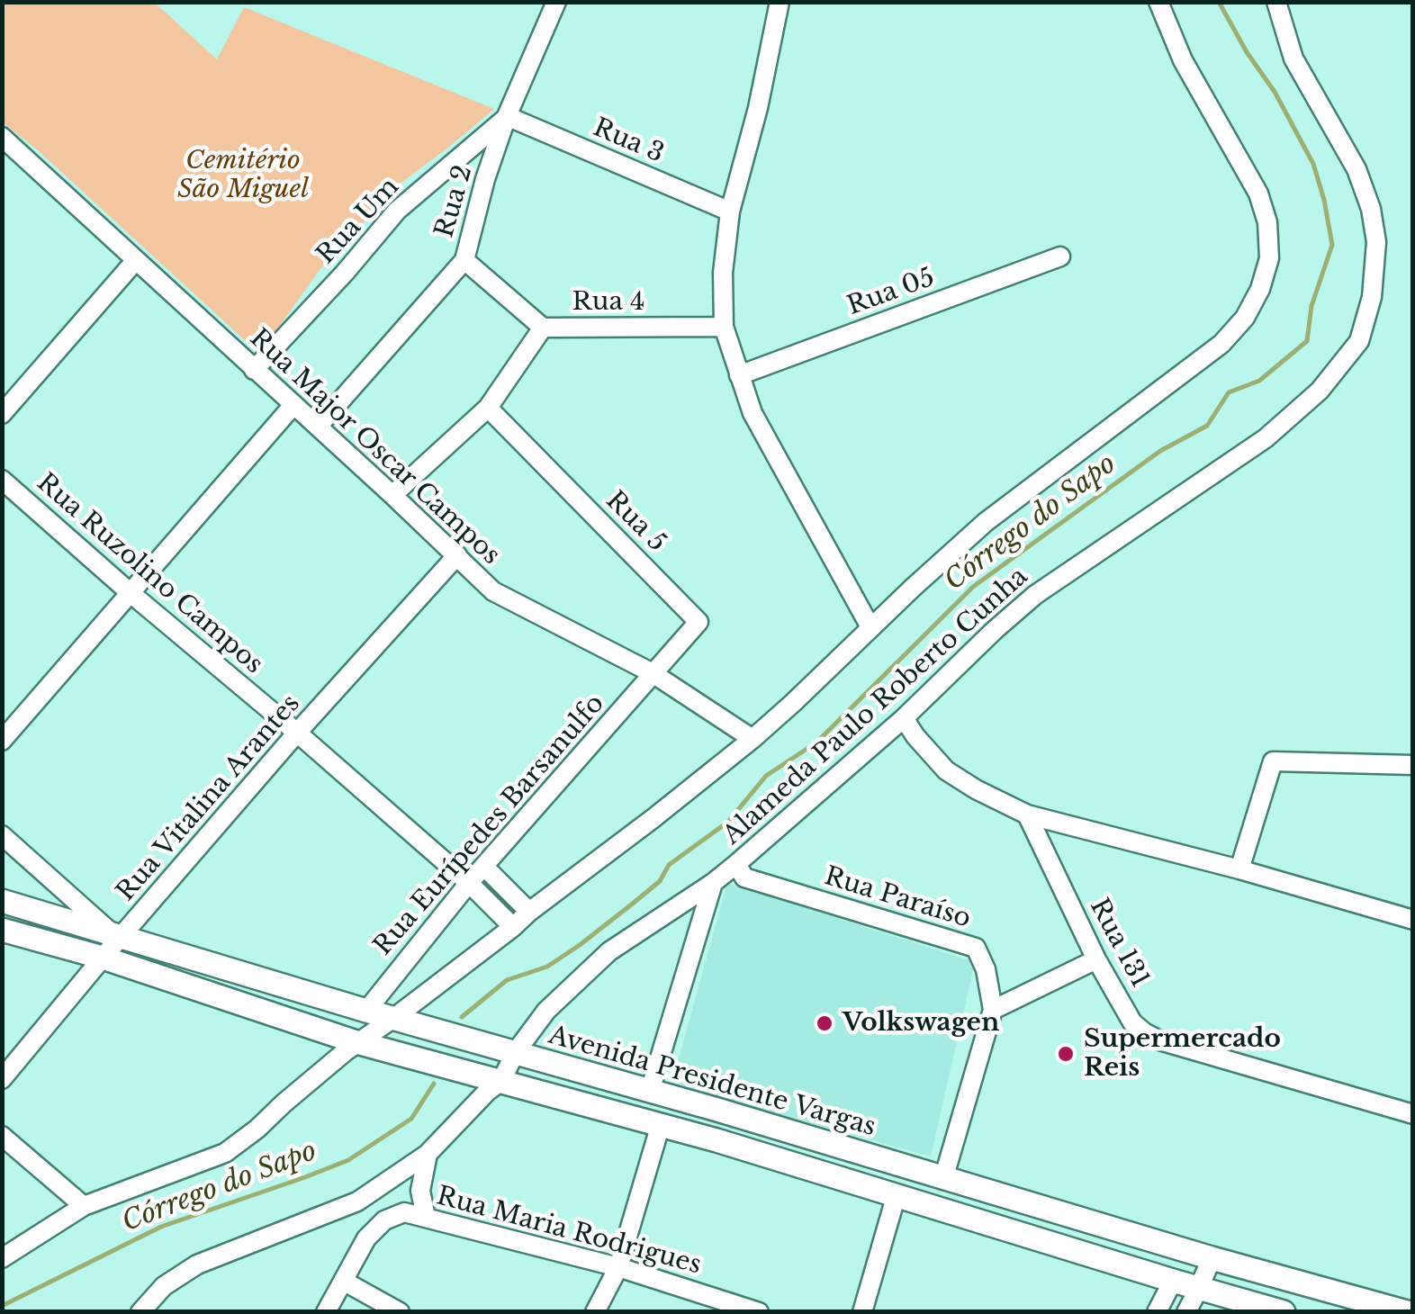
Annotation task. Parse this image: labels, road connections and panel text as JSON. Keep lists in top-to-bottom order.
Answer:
{
  "streets": {
    "main road": ["Avenida Presidente Vargas"],
    "street": [
      "Rua 3",
      "Rua 2",
      "Rua Um",
      "Rua 05",
      "Rua 4",
      "Rua Major Oscar Campos",
      "Rua 5",
      "Rua Ruzolino Campos",
      "Alameda Paulo Roberto Cunha",
      "Rua Vitalina Arantes",
      "Rua Eurípedes Barsanulfo",
      "Rua Paraíso",
      "Rua 131",
      "Rua Maria Rodrigues"
    ]
  },
  "crossings": [
    ["Rua 3", "Rua 2"],
    ["Rua 3", "Rua Um"],
    ["Rua 2", "Rua Um"],
    ["Rua 2", "Rua 4"],
    ["Rua 2", "Rua Major Oscar Campos"],
    ["Rua Um", "Rua Major Oscar Campos"],
    ["Rua Major Oscar Campos", "Rua 5"],
    ["Rua Major Oscar Campos", "Rua Vitalina Arantes"],
    ["Rua Major Oscar Campos", "Rua Eurípedes Barsanulfo"],
    ["Rua 5", "Rua Eurípedes Barsanulfo"],
    ["Rua Ruzolino Campos", "Rua Vitalina Arantes"],
    ["Rua Ruzolino Campos", "Rua Eurípedes Barsanulfo"],
    ["Alameda Paulo Roberto Cunha", "Rua Paraíso"],
    ["Alameda Paulo Roberto Cunha", "Avenida Presidente Vargas"],
    ["Rua Vitalina Arantes", "Avenida Presidente Vargas"],
    ["Rua Eurípedes Barsanulfo", "Avenida Presidente Vargas"],
    ["Rua Paraíso", "Avenida Presidente Vargas"]
  ],
  "water": ["Córrego do Sapo"],
  "parks": ["Cemitério São Miguel"],
  "places": ["Volkswagen", "Supermercado Reis"]
}
